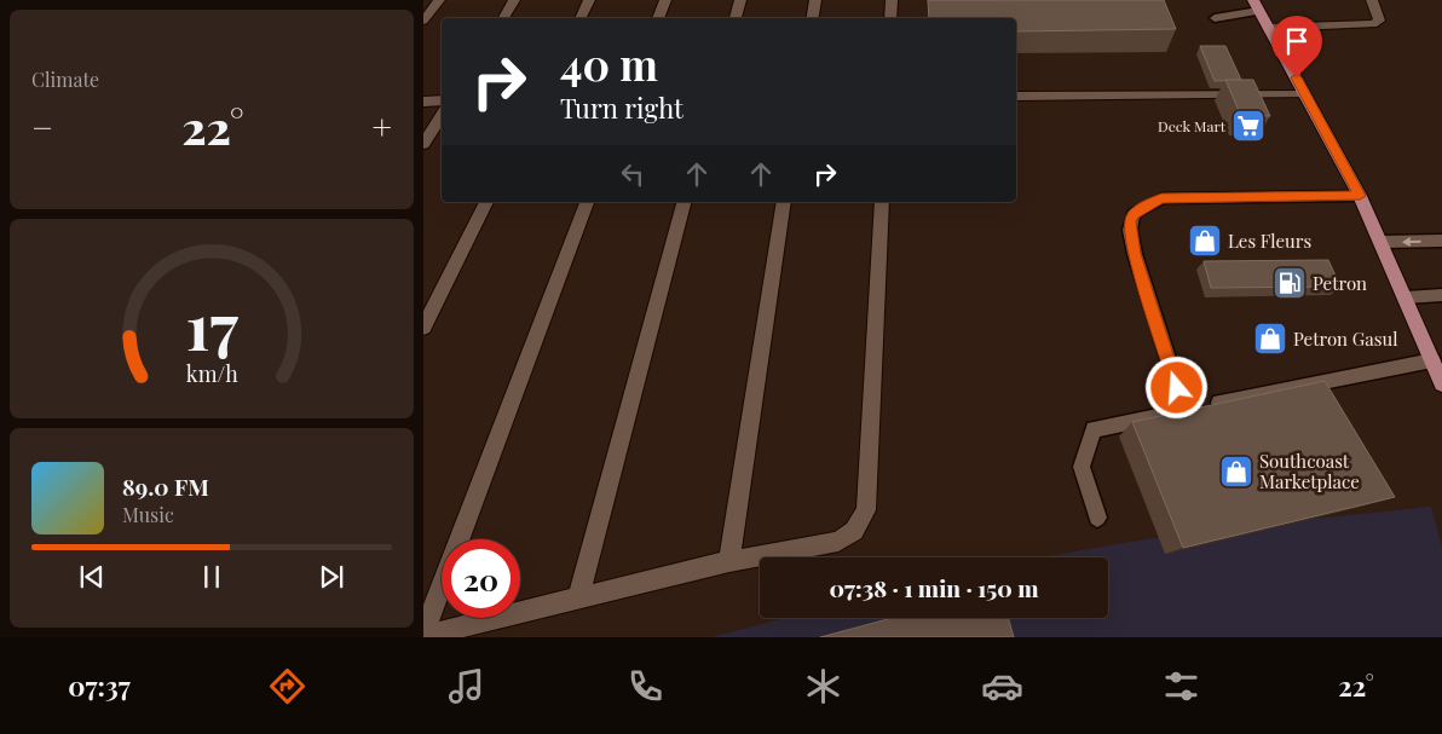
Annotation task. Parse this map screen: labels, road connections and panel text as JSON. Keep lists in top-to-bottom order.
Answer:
{
  "places": {
    "supermarket": ["Deck Mart"],
    "shop": ["Les Fleurs", "Petron Gasul", "Southcoast Marketplace"],
    "fuel station": ["Petron"]
  },
  "page": {
    "tile": "Climate",
    "turn": ["40 m", "Turn right"],
    "heat": ["−", "22°", "+"],
    "song": ["89.0 FM", "Music"],
    "limit": "20",
    "trip": "07:38 · 1 min · 150 m",
    "tabs": ["07:37", "22°"],
    "gauge": ["17", "km/h"]
  }
}
